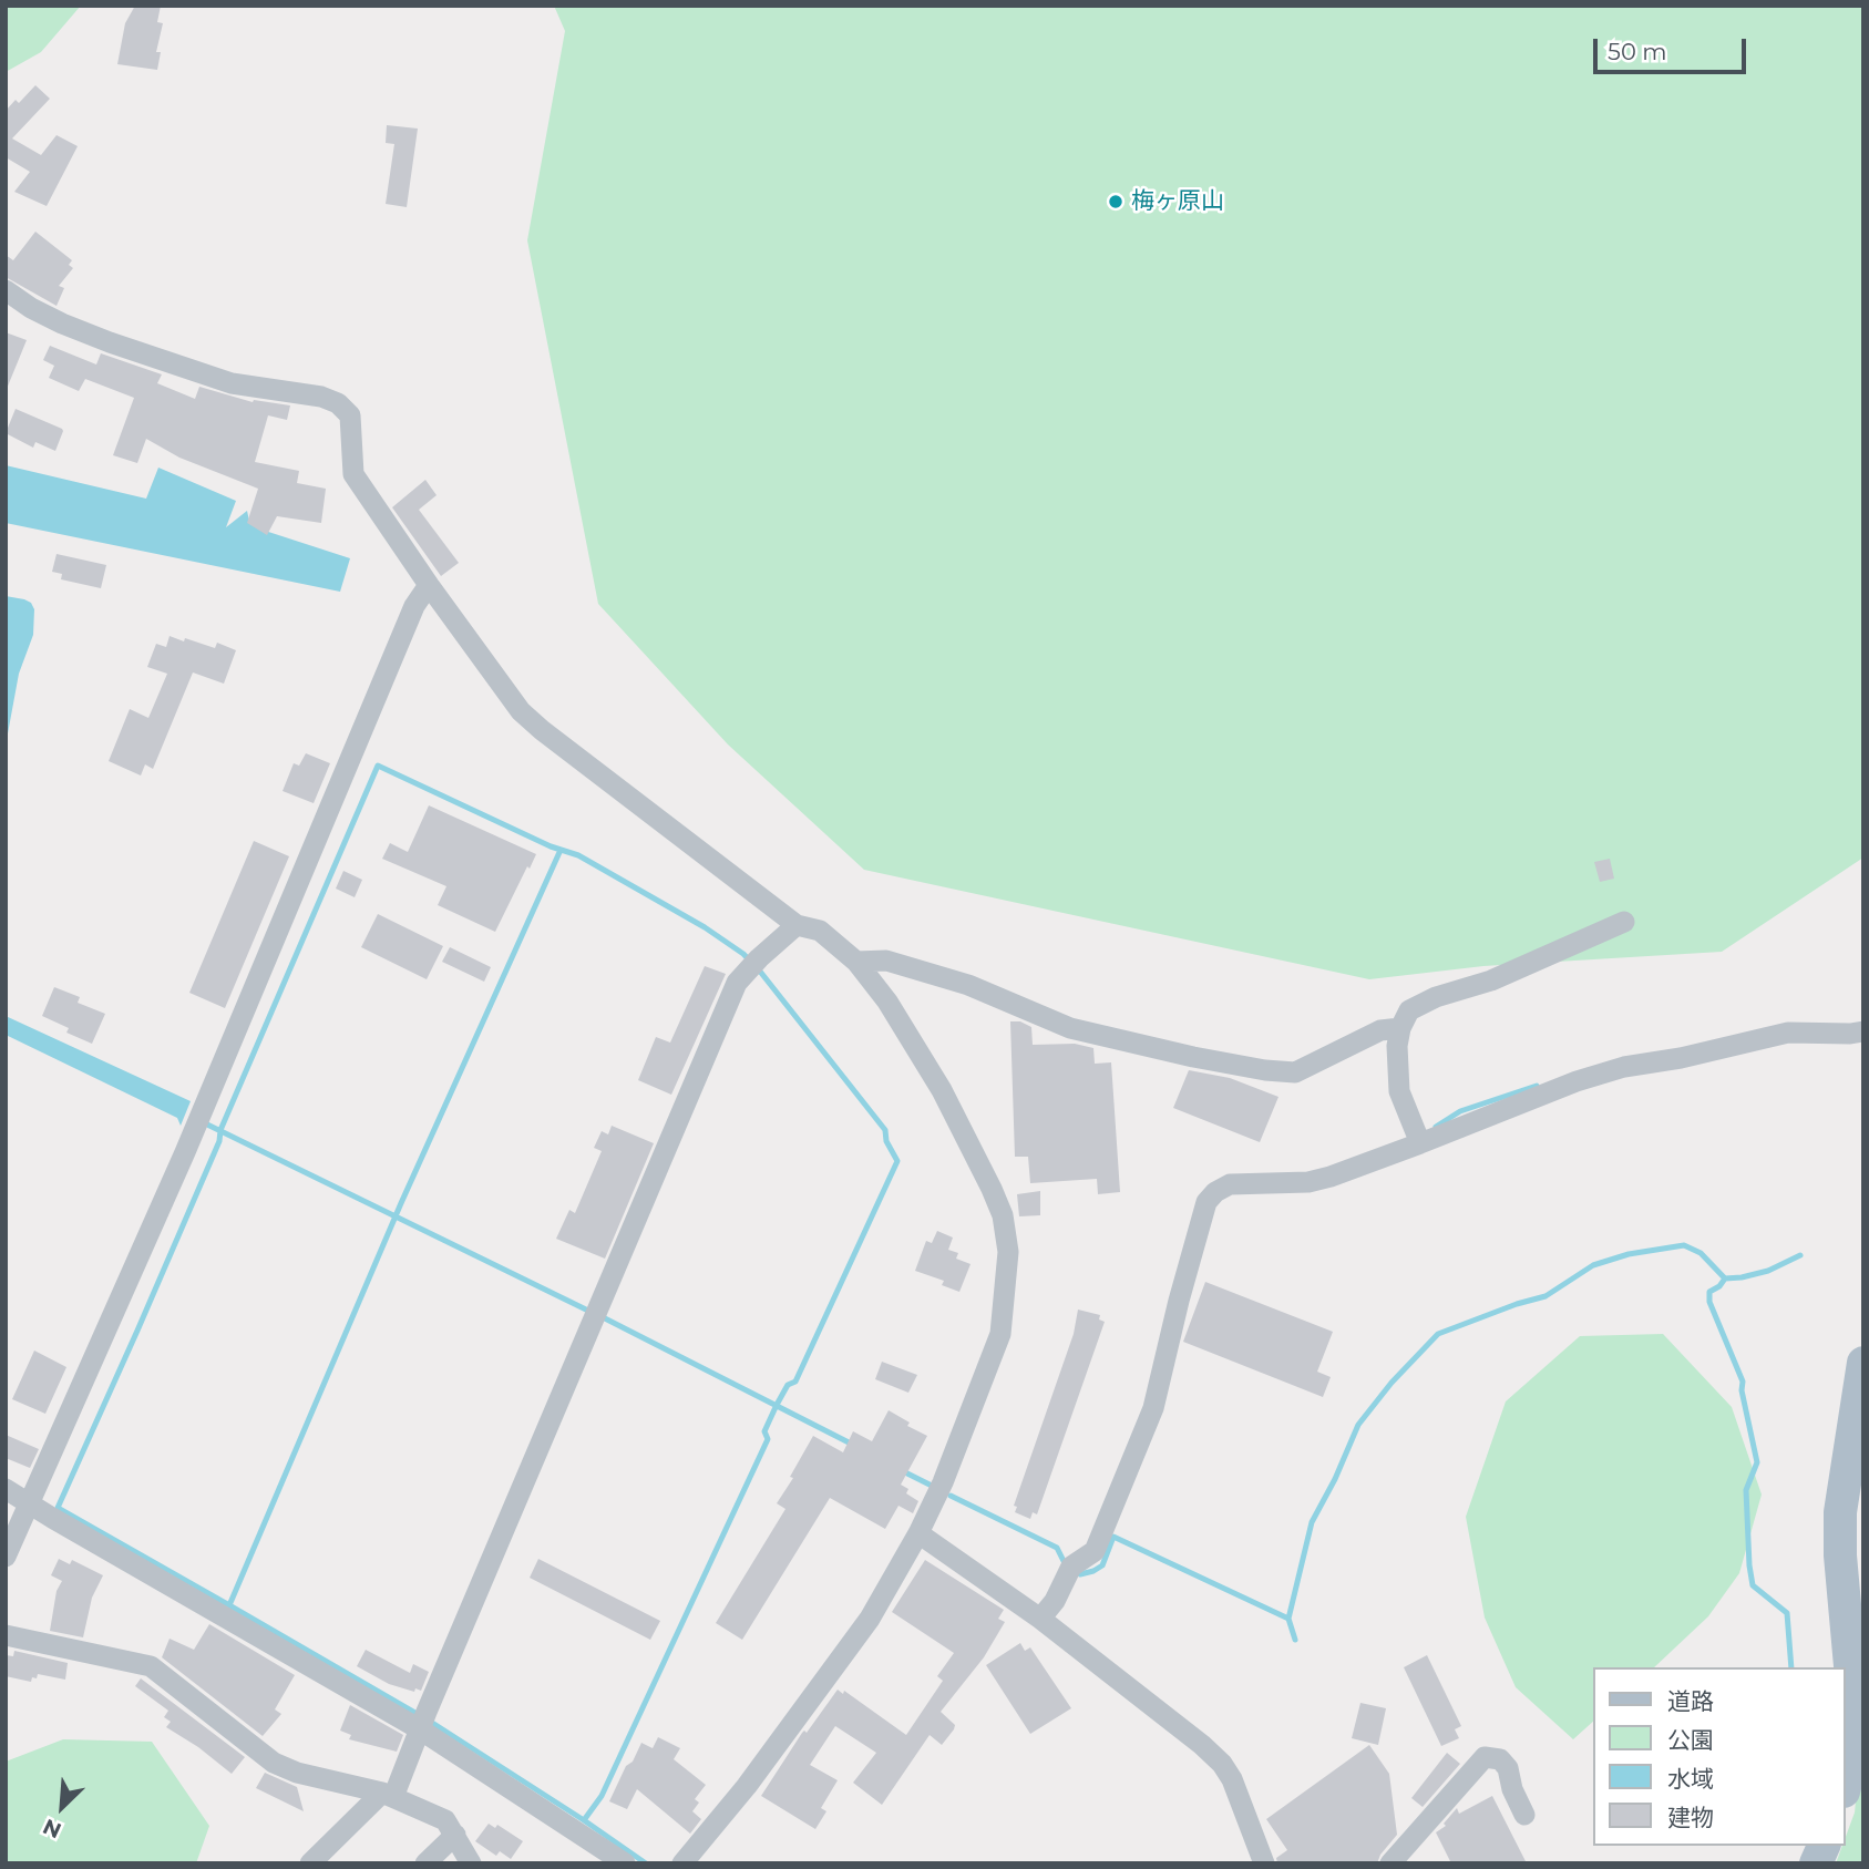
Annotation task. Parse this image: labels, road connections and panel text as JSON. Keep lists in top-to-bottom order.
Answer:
{
  "places": ["梅ヶ原山"],
  "legend": [
    "道路",
    "公園",
    "水域",
    "建物"
  ],
  "scale_bar": "50 m",
  "north": "bottom left"
}
